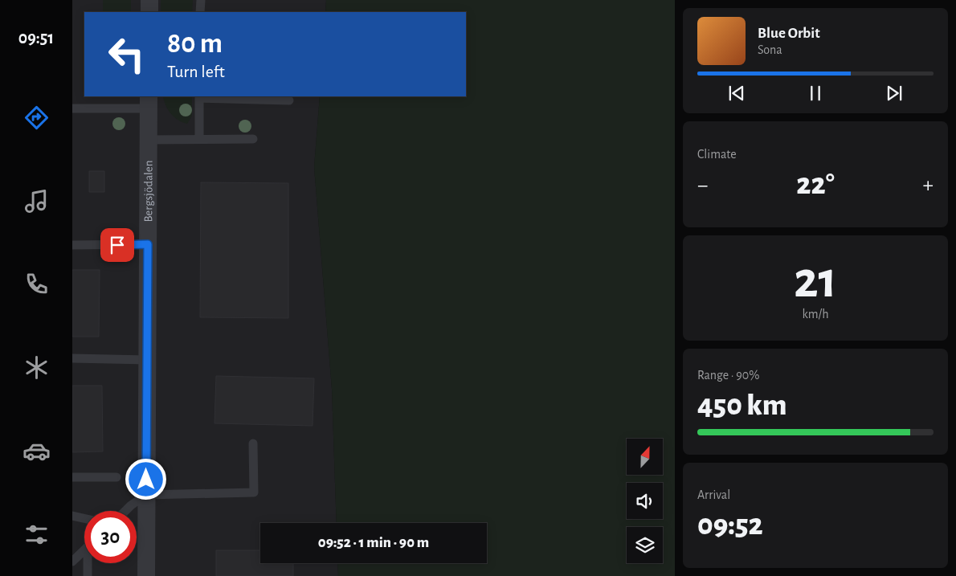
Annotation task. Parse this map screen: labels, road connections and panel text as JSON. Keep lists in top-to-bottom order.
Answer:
{
  "streets": {
    "street": ["Bergsjödalen"]
  },
  "north": "top",
  "page": {
    "tabs": "09:51",
    "turn": ["80 m", "Turn left"],
    "song": ["Blue Orbit", "Sona"],
    "tile": [
      "Climate",
      ["21", "km/h"],
      ["Range · 90%", "450 km"],
      ["Arrival", "09:52"]
    ],
    "heat": ["−", "22°", "+"],
    "limit": "30",
    "trip": "09:52 · 1 min · 90 m"
  }
}
